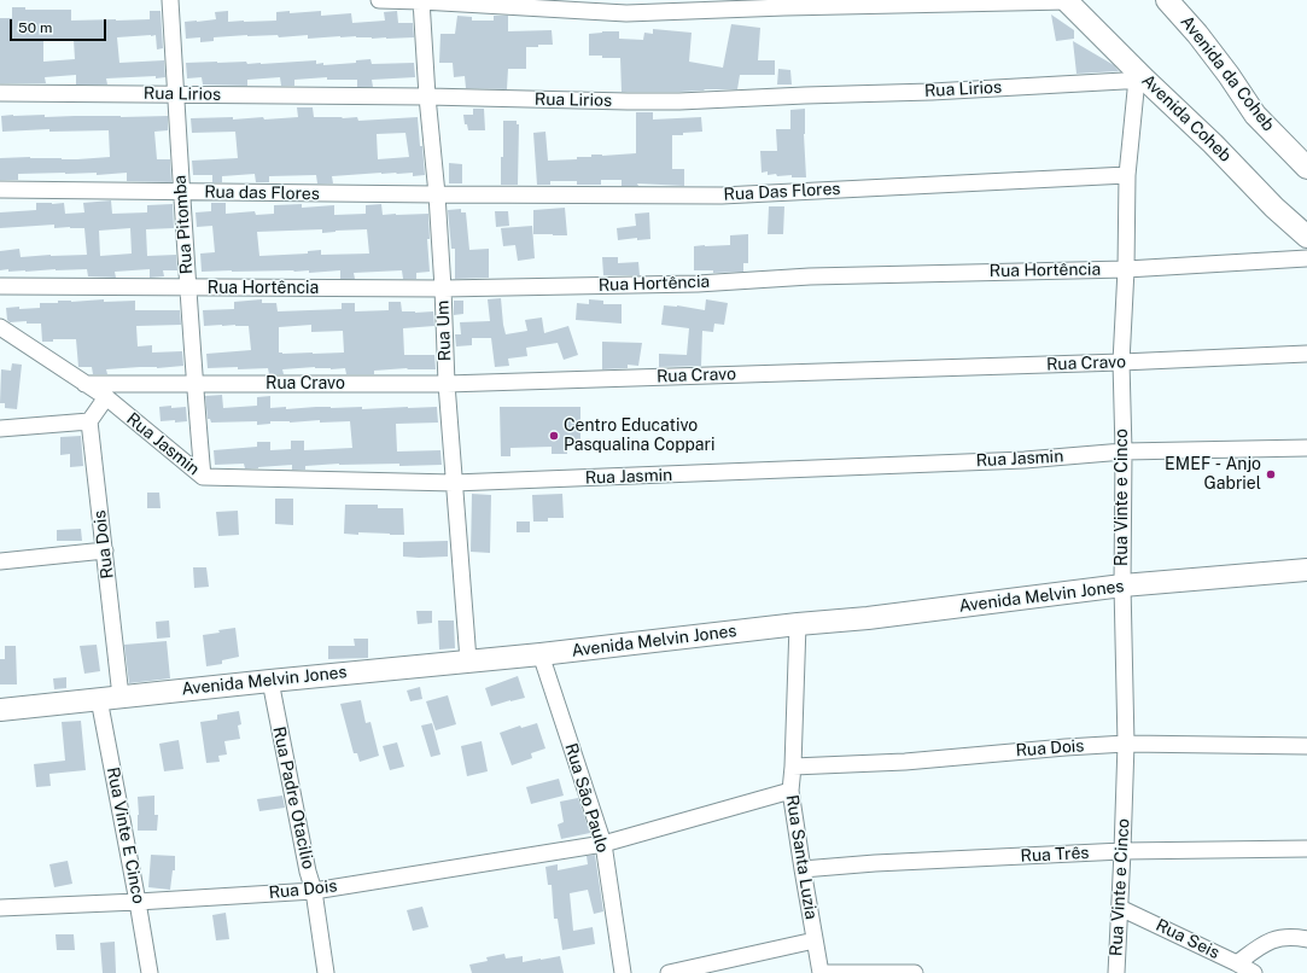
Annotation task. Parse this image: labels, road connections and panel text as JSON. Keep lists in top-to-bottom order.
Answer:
{
  "streets": {
    "main road": ["Avenida da Coheb", "Avenida Coheb", "Avenida Melvin Jones"],
    "street": [
      "Rua Lirios",
      "Rua Das Flores",
      "Rua das Flores",
      "Rua Pitomba",
      "Rua Hortência",
      "Rua Um",
      "Rua Cravo",
      "Rua Jasmin",
      "Rua Vinte e Cinco",
      "Rua Dois",
      "Rua Padre Otacilio",
      "Rua São Paulo",
      "Rua Vinte E Cinco",
      "Rua Três",
      "Rua Santa Luzia",
      "Rua Seis"
    ]
  },
  "crossings": [
    ["Rua Lirios", "Avenida Coheb"],
    ["Rua Lirios", "Rua Pitomba"],
    ["Rua Lirios", "Rua Um"],
    ["Rua Lirios", "Rua Vinte e Cinco"],
    ["Avenida Coheb", "Rua Vinte e Cinco"],
    ["Rua Das Flores", "Rua das Flores"],
    ["Rua Das Flores", "Rua Um"],
    ["Rua Das Flores", "Rua Vinte e Cinco"],
    ["Rua das Flores", "Rua Pitomba"],
    ["Rua das Flores", "Rua Um"],
    ["Rua Pitomba", "Rua Hortência"],
    ["Rua Pitomba", "Rua Cravo"],
    ["Rua Pitomba", "Rua Jasmin"],
    ["Rua Hortência", "Rua Um"],
    ["Rua Hortência", "Rua Vinte e Cinco"],
    ["Rua Um", "Rua Cravo"],
    ["Rua Um", "Rua Jasmin"],
    ["Rua Um", "Avenida Melvin Jones"],
    ["Rua Cravo", "Rua Jasmin"],
    ["Rua Cravo", "Rua Vinte e Cinco"],
    ["Rua Jasmin", "Rua Vinte e Cinco"],
    ["Rua Vinte e Cinco", "Rua Dois"],
    ["Rua Vinte e Cinco", "Avenida Melvin Jones"],
    ["Rua Vinte e Cinco", "Rua Três"],
    ["Rua Vinte e Cinco", "Rua Seis"],
    ["Rua Dois", "Avenida Melvin Jones"],
    ["Rua Dois", "Rua Padre Otacilio"],
    ["Rua Dois", "Rua São Paulo"],
    ["Rua Dois", "Rua Vinte E Cinco"],
    ["Rua Dois", "Rua Santa Luzia"],
    ["Avenida Melvin Jones", "Rua Padre Otacilio"],
    ["Avenida Melvin Jones", "Rua São Paulo"],
    ["Avenida Melvin Jones", "Rua Vinte E Cinco"],
    ["Avenida Melvin Jones", "Rua Santa Luzia"],
    ["Rua Três", "Rua Santa Luzia"]
  ],
  "places": ["Centro Educativo Pasqualina Coppari", "EMEF - Anjo Gabriel"],
  "scale_bar": "50 m"
}
